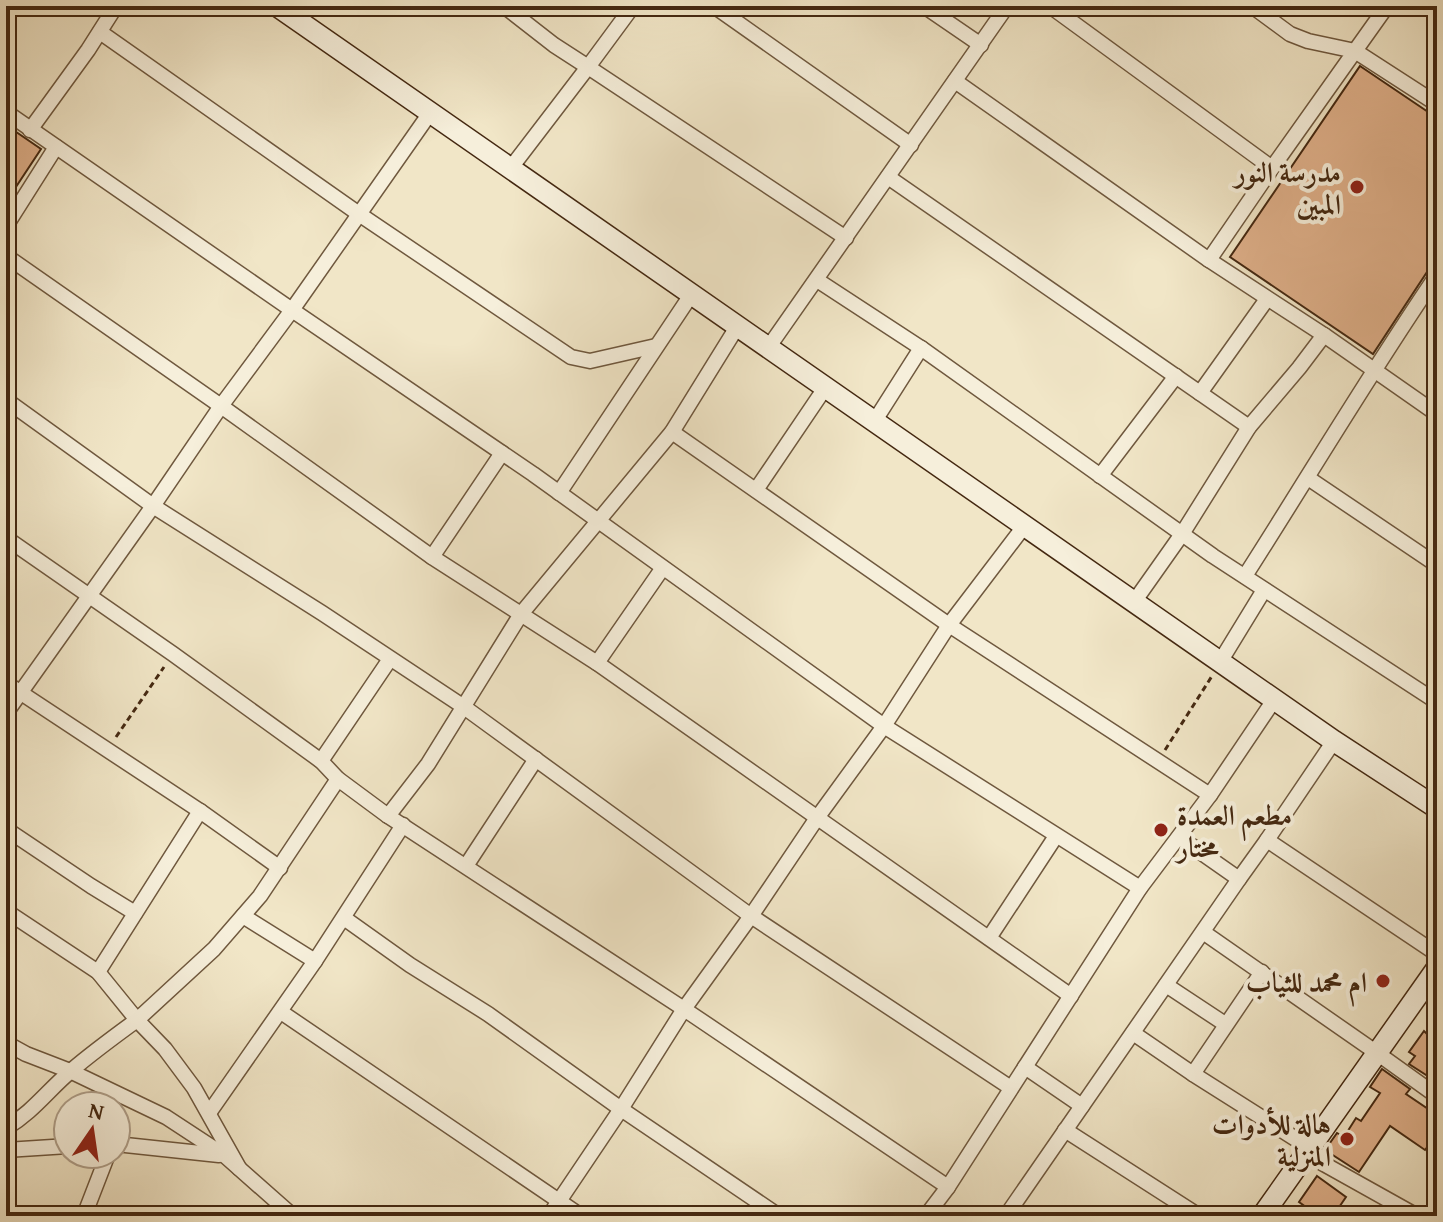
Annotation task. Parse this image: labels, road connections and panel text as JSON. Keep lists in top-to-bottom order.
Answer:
{
  "places": [
    "مدرسة النور المبين",
    "مطعم العمدة مختار",
    "ام محمد للثياب",
    "هالة للأدوات المنزلية"
  ],
  "north": "top"
}
